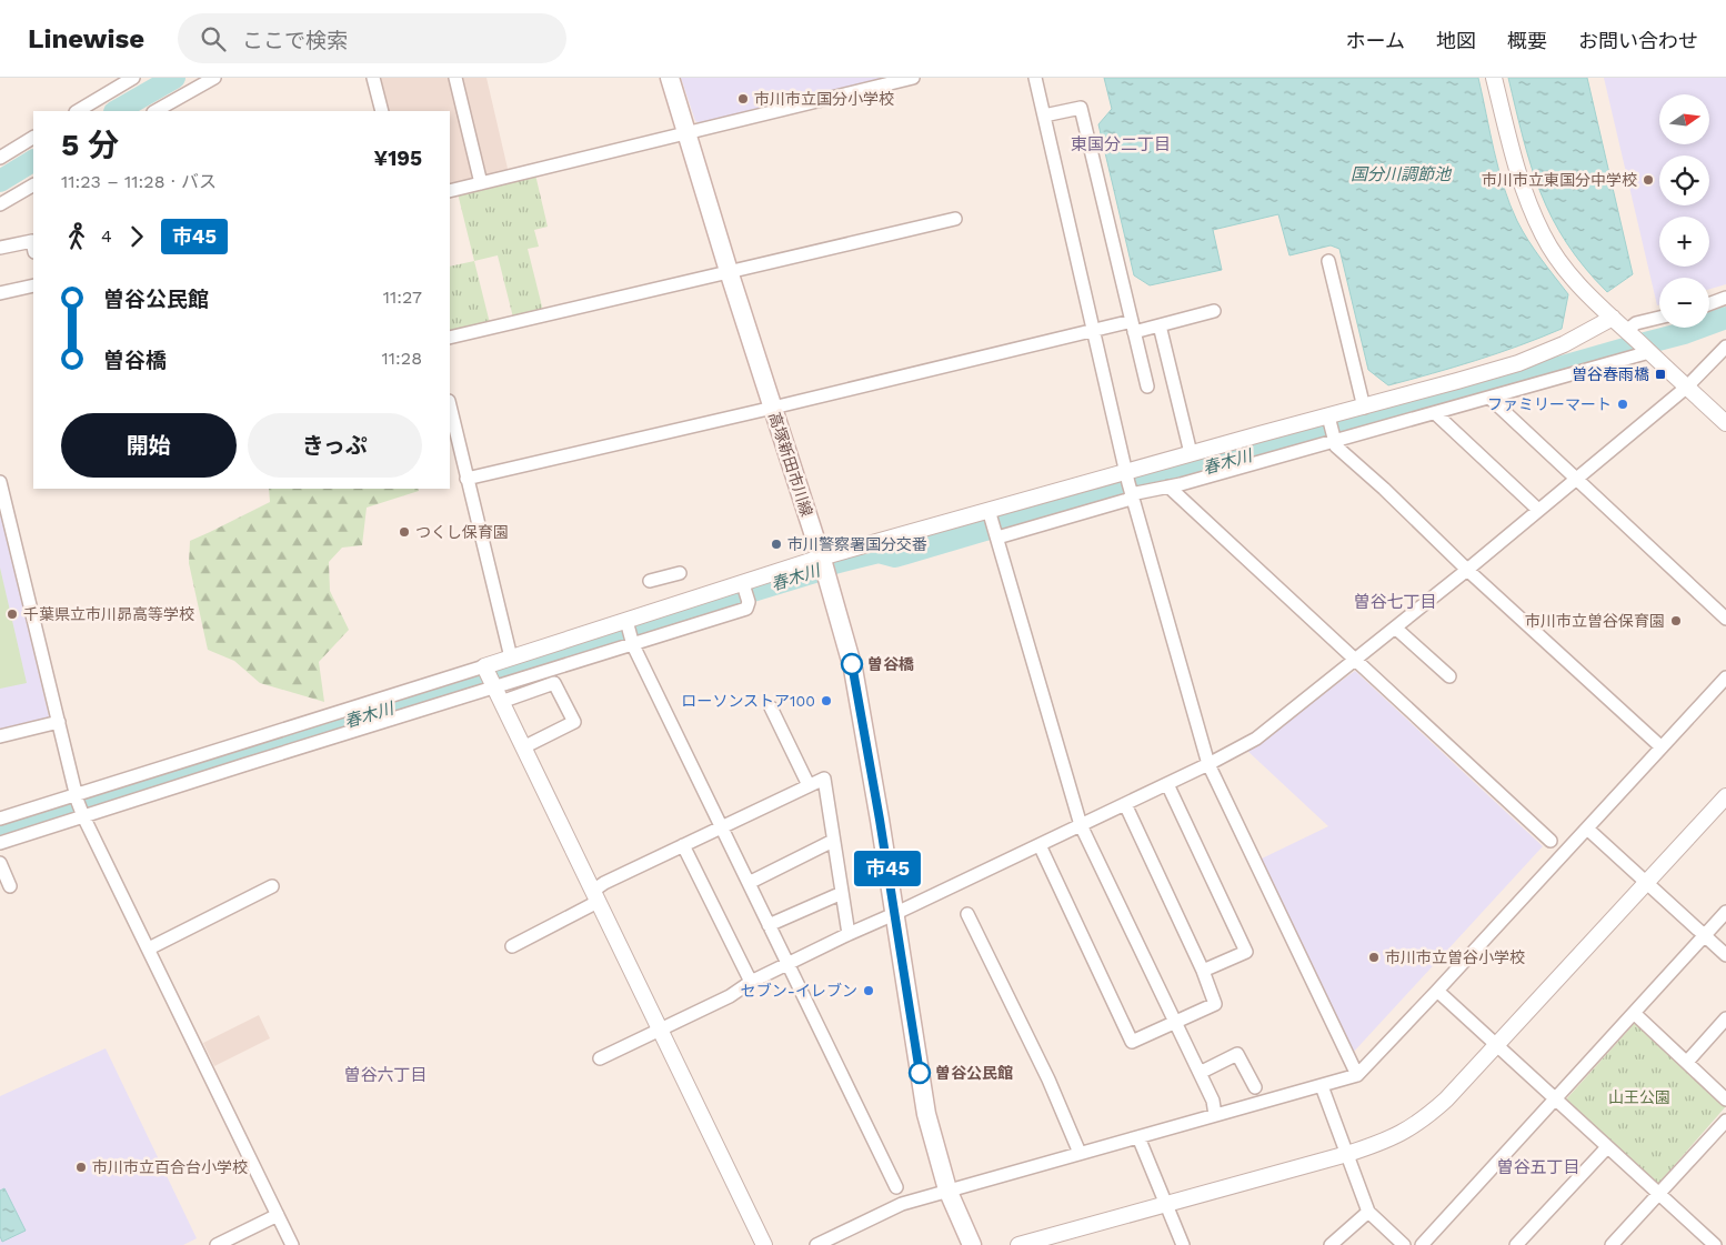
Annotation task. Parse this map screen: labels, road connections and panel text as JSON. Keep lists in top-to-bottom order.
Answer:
{
  "streets": {
    "main road": ["高塚新田市川線"]
  },
  "districts": [
    "東国分二丁目",
    "曽谷七丁目",
    "曽谷六丁目",
    "曽谷五丁目"
  ],
  "water": ["国分川調節池", "春木川"],
  "parks": ["山王公園"],
  "places": {
    "other": [
      "市川市立国分小学校",
      "市川市立東国分中学校",
      "ファミリーマート",
      "つくし保育園",
      "市川警察署国分交番",
      "千葉県立市川昴高等学校",
      "市川市立曽谷保育園",
      "曽谷橋",
      "ローソンストア100",
      "市川市立曽谷小学校",
      "セブン-イレブン",
      "曽谷公民館",
      "市川市立百合台小学校"
    ],
    "transit": ["曽谷春雨橋"]
  },
  "lines": ["bus line 市45"],
  "north": "right",
  "page": {
    "header": "Linewise",
    "search": "ここで検索",
    "nav": [
      "ホーム",
      "地図",
      "概要",
      "お問い合わせ"
    ],
    "on_map": "市45",
    "map_buttons": ["+", "−"],
    "heading": ["5 分", "11:23 – 11:28 · バス", "¥195"],
    "legs": ["4", "市45"],
    "list": [
      {
        "name": "曽谷公民館",
        "value": "11:27"
      },
      {
        "name": "曽谷橋",
        "value": "11:28"
      }
    ],
    "buttons": ["開始", "きっぷ"]
  }
}
